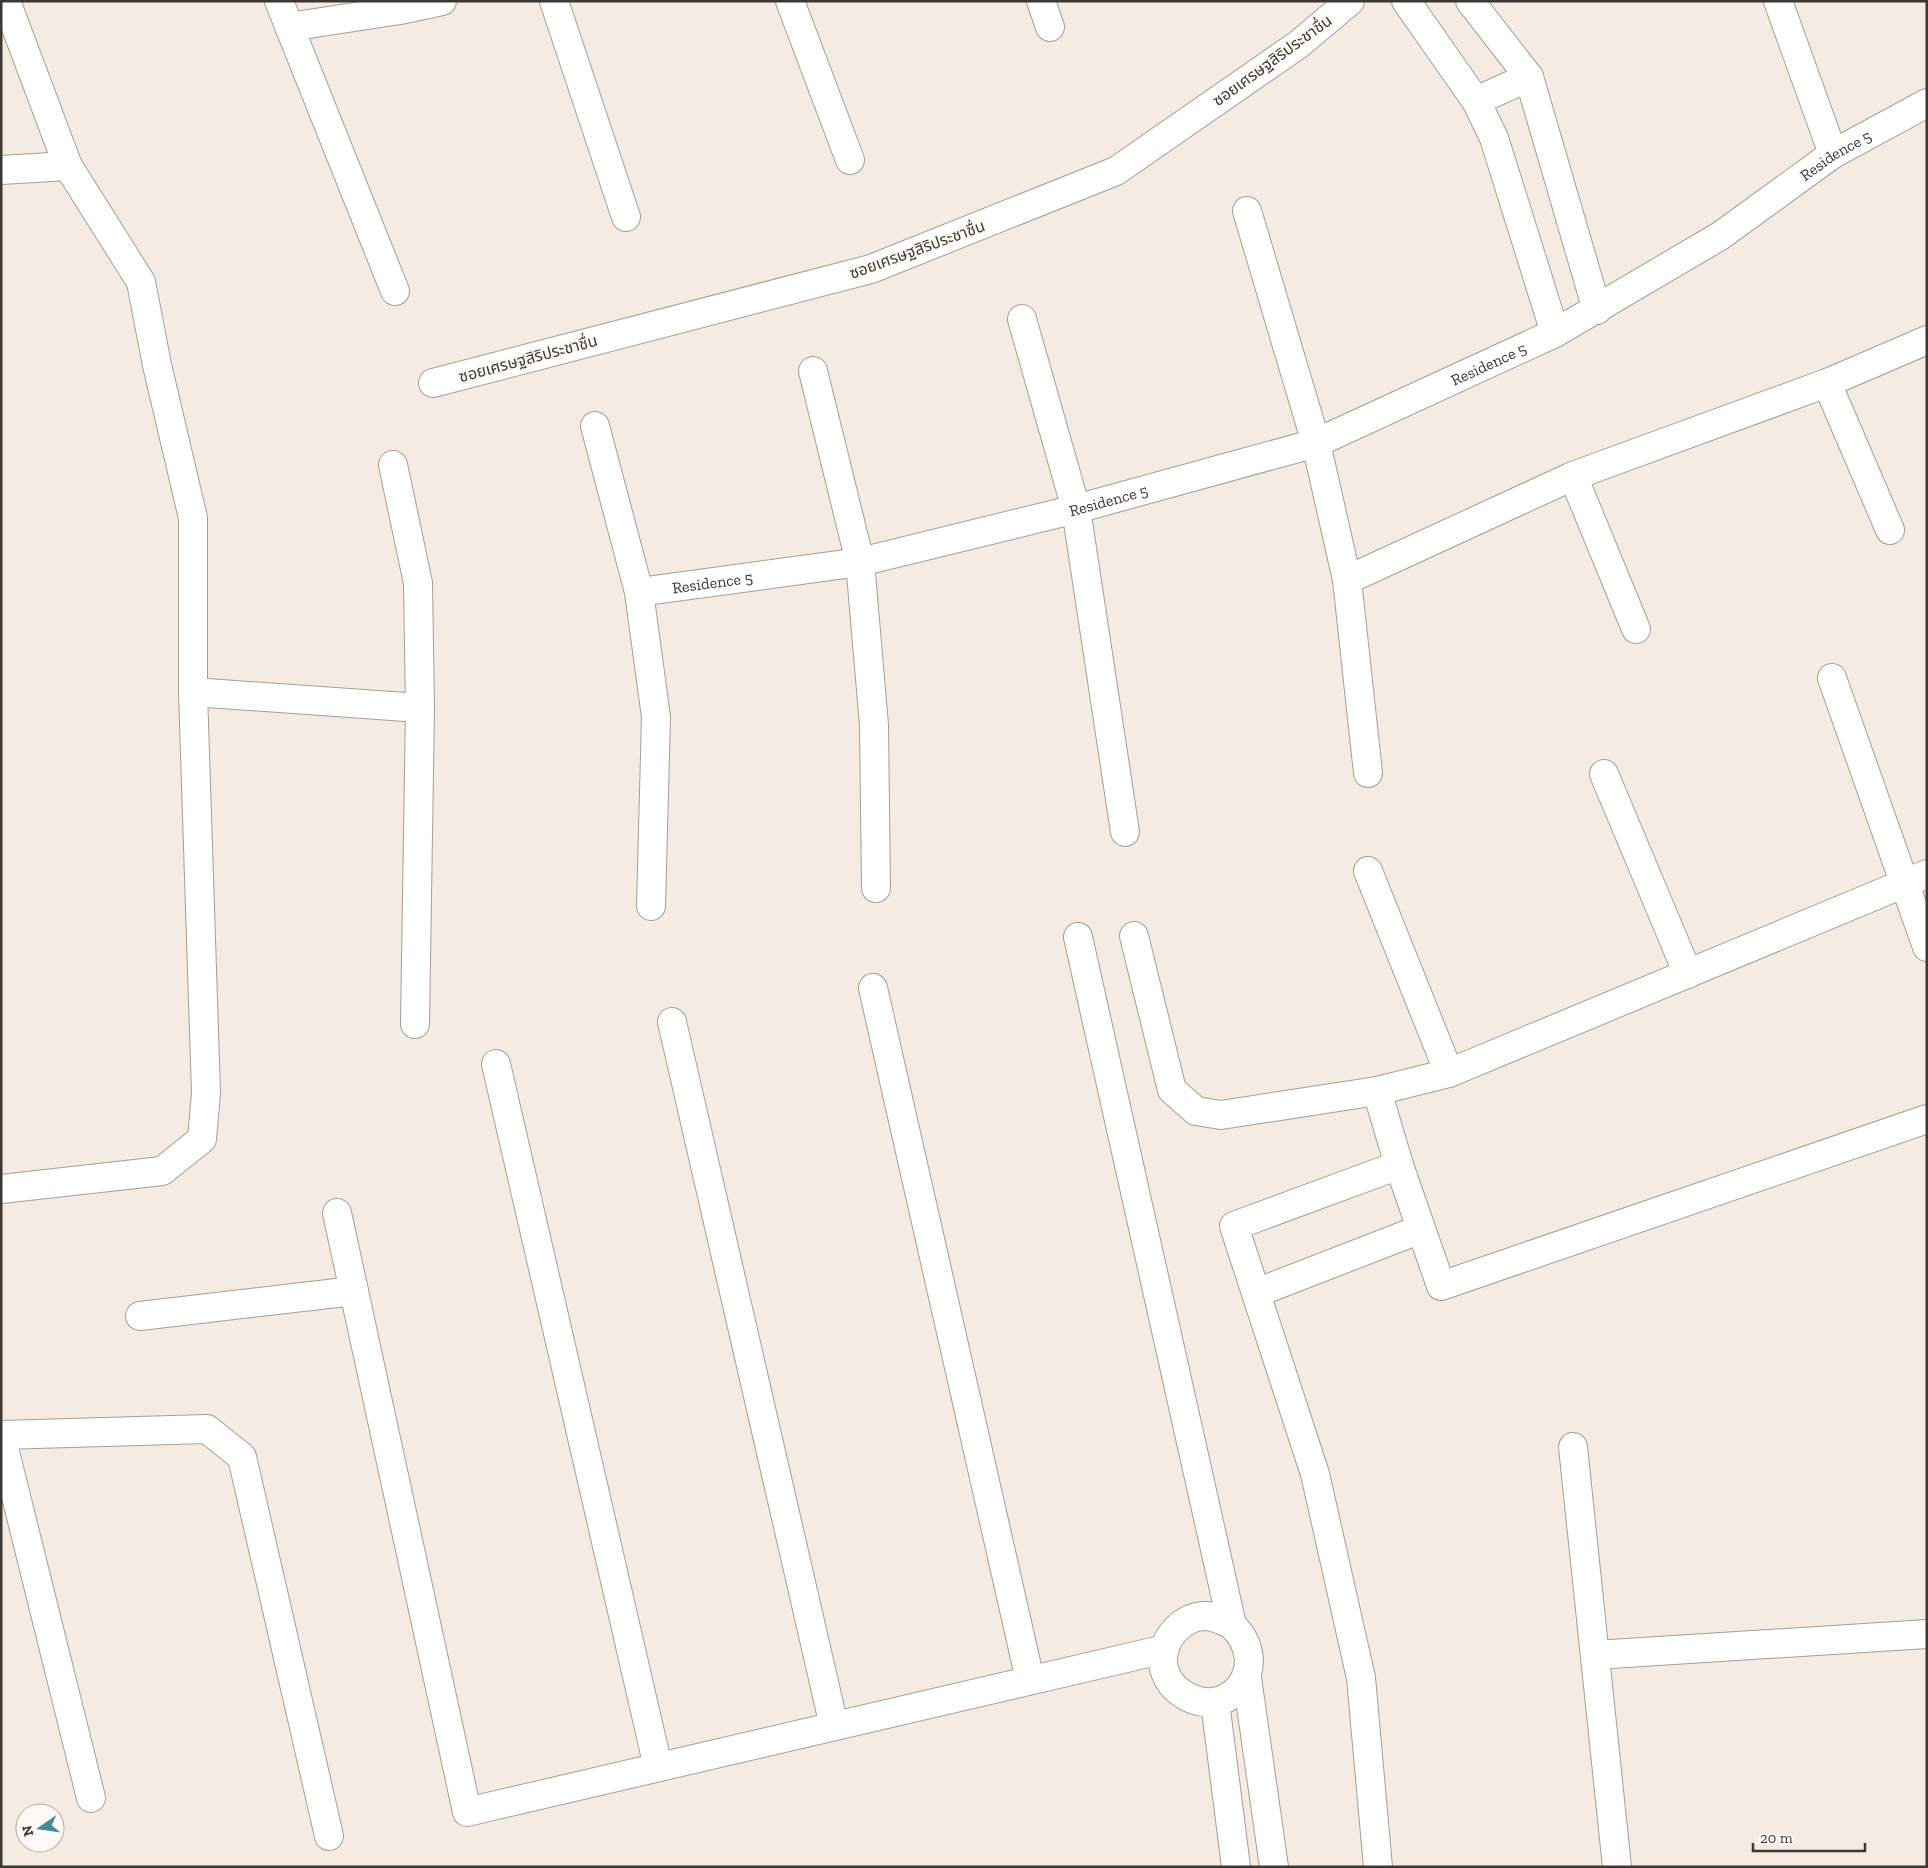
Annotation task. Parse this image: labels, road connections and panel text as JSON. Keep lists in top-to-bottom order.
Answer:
{
  "streets": {
    "street": ["ซอยเศรษฐสิริประชาชื่น", "Residence 5"]
  },
  "scale_bar": "20 m",
  "north": "left"
}
